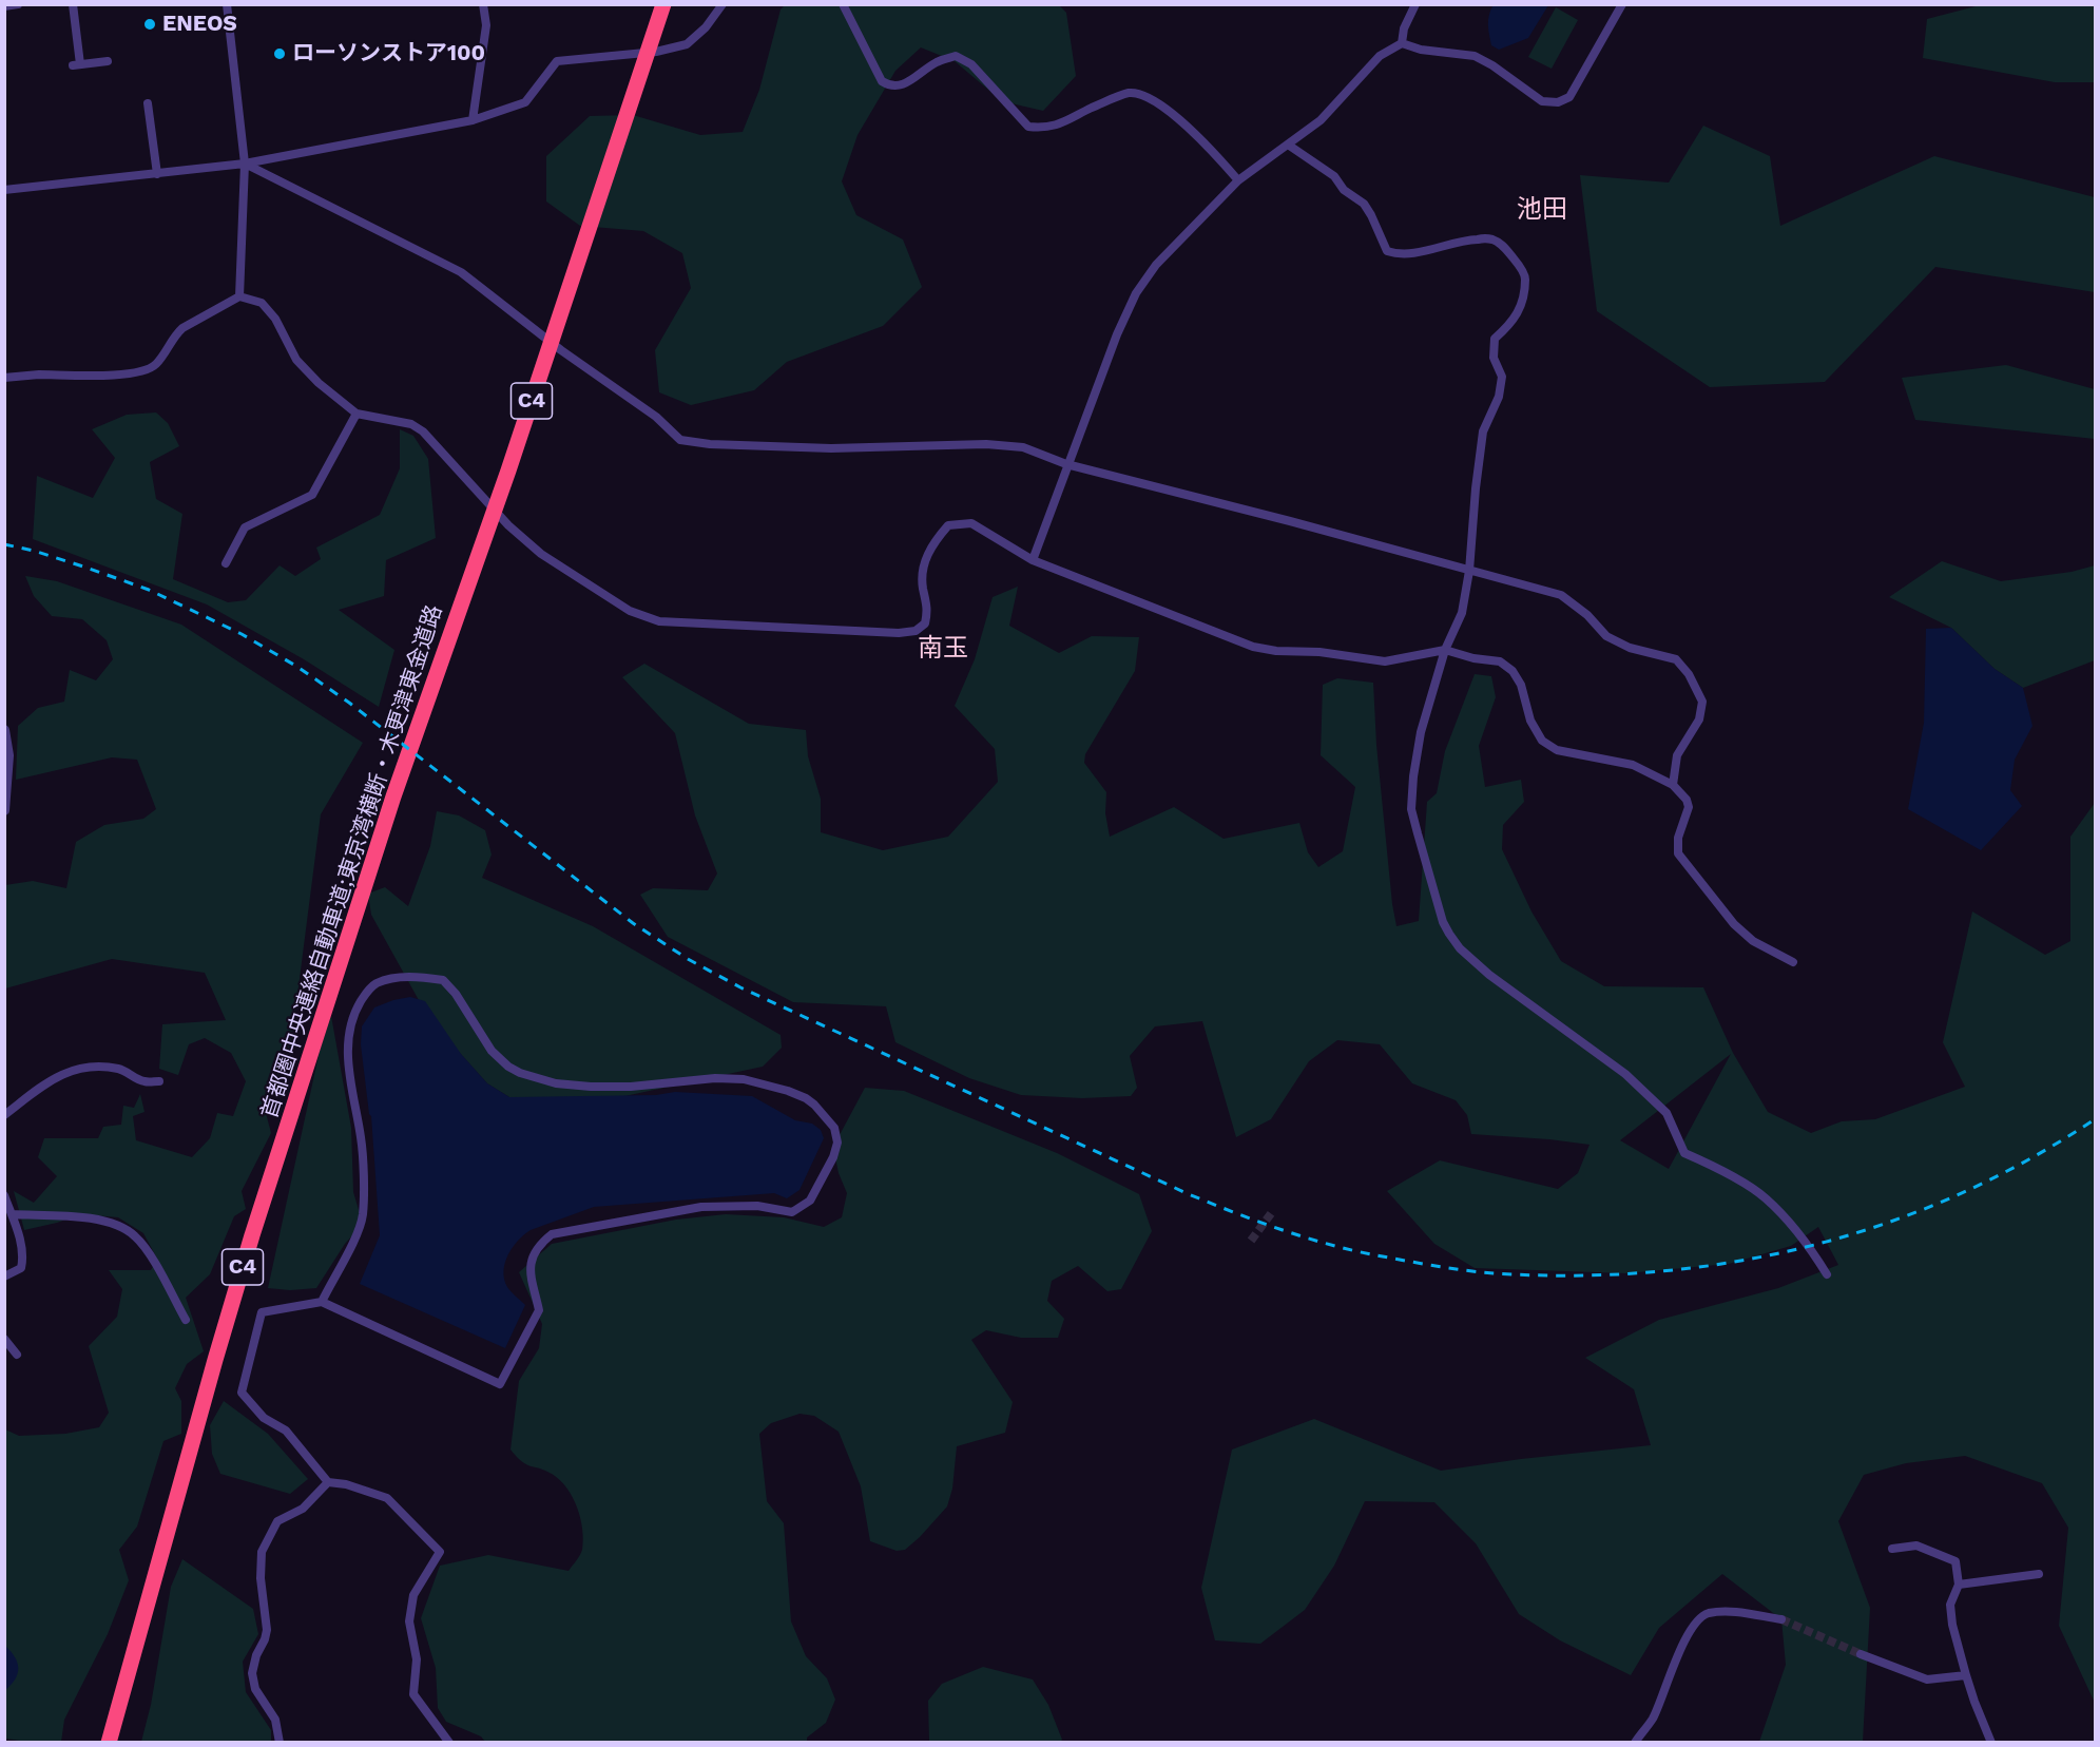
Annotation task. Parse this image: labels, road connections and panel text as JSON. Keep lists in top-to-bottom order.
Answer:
{
  "streets": {
    "highway": ["C4", "首都圏中央連絡自動車道;東京湾横断・木更津東金道路"]
  },
  "districts": ["池田", "南玉"],
  "places": ["ENEOS", "ローソンストア100"]
}
